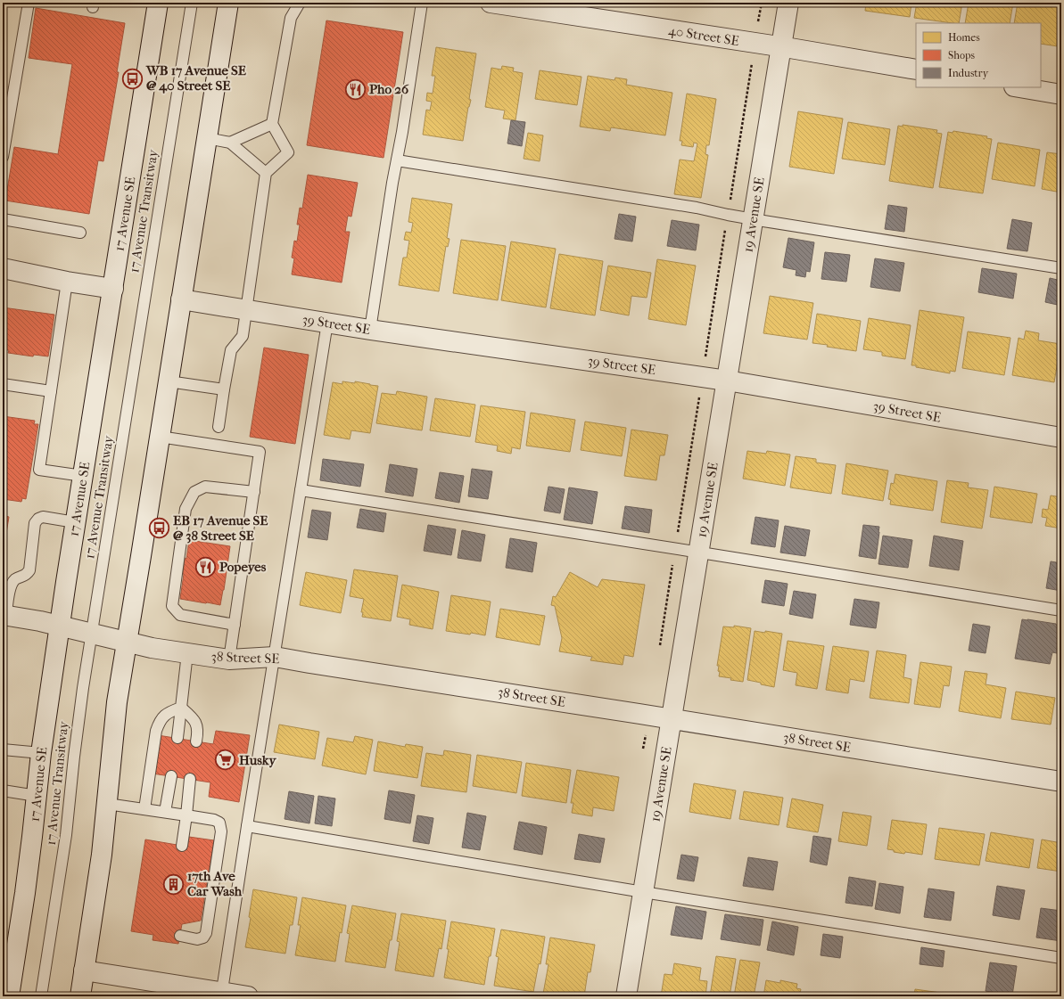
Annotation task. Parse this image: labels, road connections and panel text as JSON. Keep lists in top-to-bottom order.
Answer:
{
  "streets": {
    "street": [
      "40 Street SE",
      "17 Avenue SE",
      "19 Avenue SE",
      "39 Street SE",
      "38 Street SE"
    ],
    "lane": ["17 Avenue Transitway"]
  },
  "crossings": [
    ["40 Street SE", "19 Avenue SE"],
    ["17 Avenue Transitway", "38 Street SE"],
    ["17 Avenue SE", "38 Street SE"],
    ["19 Avenue SE", "39 Street SE"],
    ["19 Avenue SE", "38 Street SE"]
  ],
  "places": {
    "bus stop": ["WB 17 Avenue SE @ 40 Street SE", "EB 17 Avenue SE @ 38 Street SE"],
    "restaurant": ["Pho 26", "Popeyes"],
    "supermarket": ["Husky"],
    "building": ["17th Ave Car Wash"]
  },
  "legend": ["Homes", "Shops", "Industry"]
}
